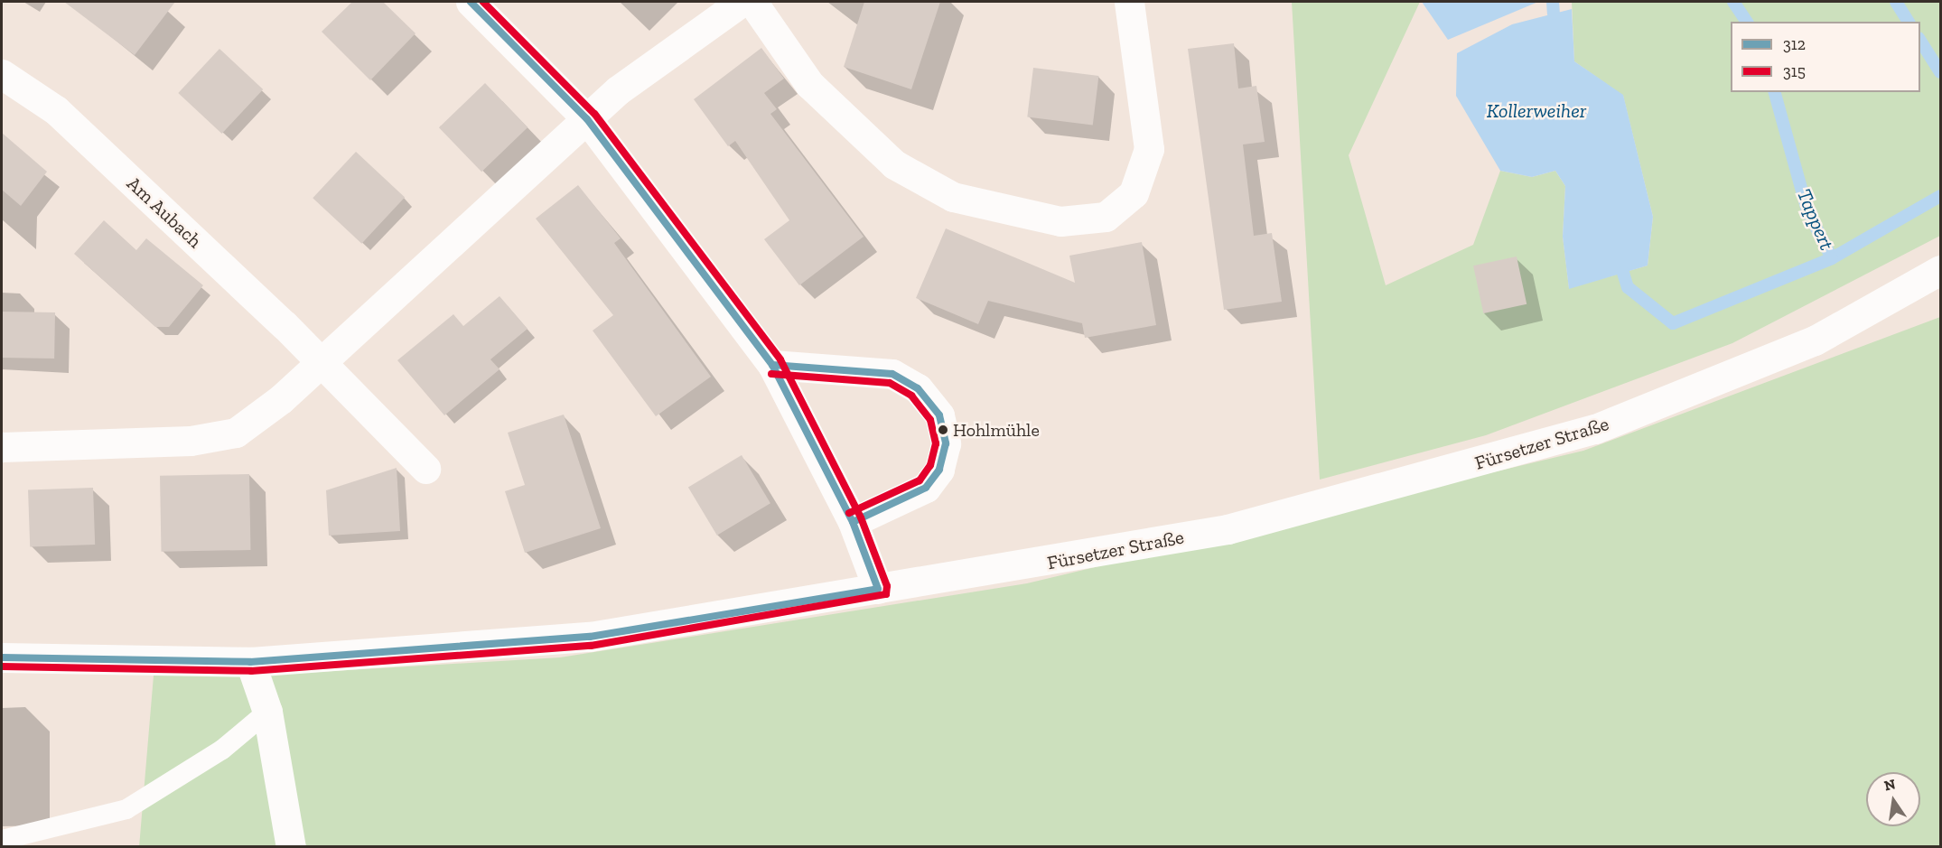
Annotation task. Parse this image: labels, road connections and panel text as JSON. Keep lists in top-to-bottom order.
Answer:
{
  "streets": {
    "street": ["Am Aubach", "Fürsetzer Straße"]
  },
  "water": ["Kollerweiher", "Tappert"],
  "places": ["Hohlmühle"],
  "lines": ["transit line 312", "transit line 315"],
  "legend": ["312", "315"],
  "north": "top"
}
